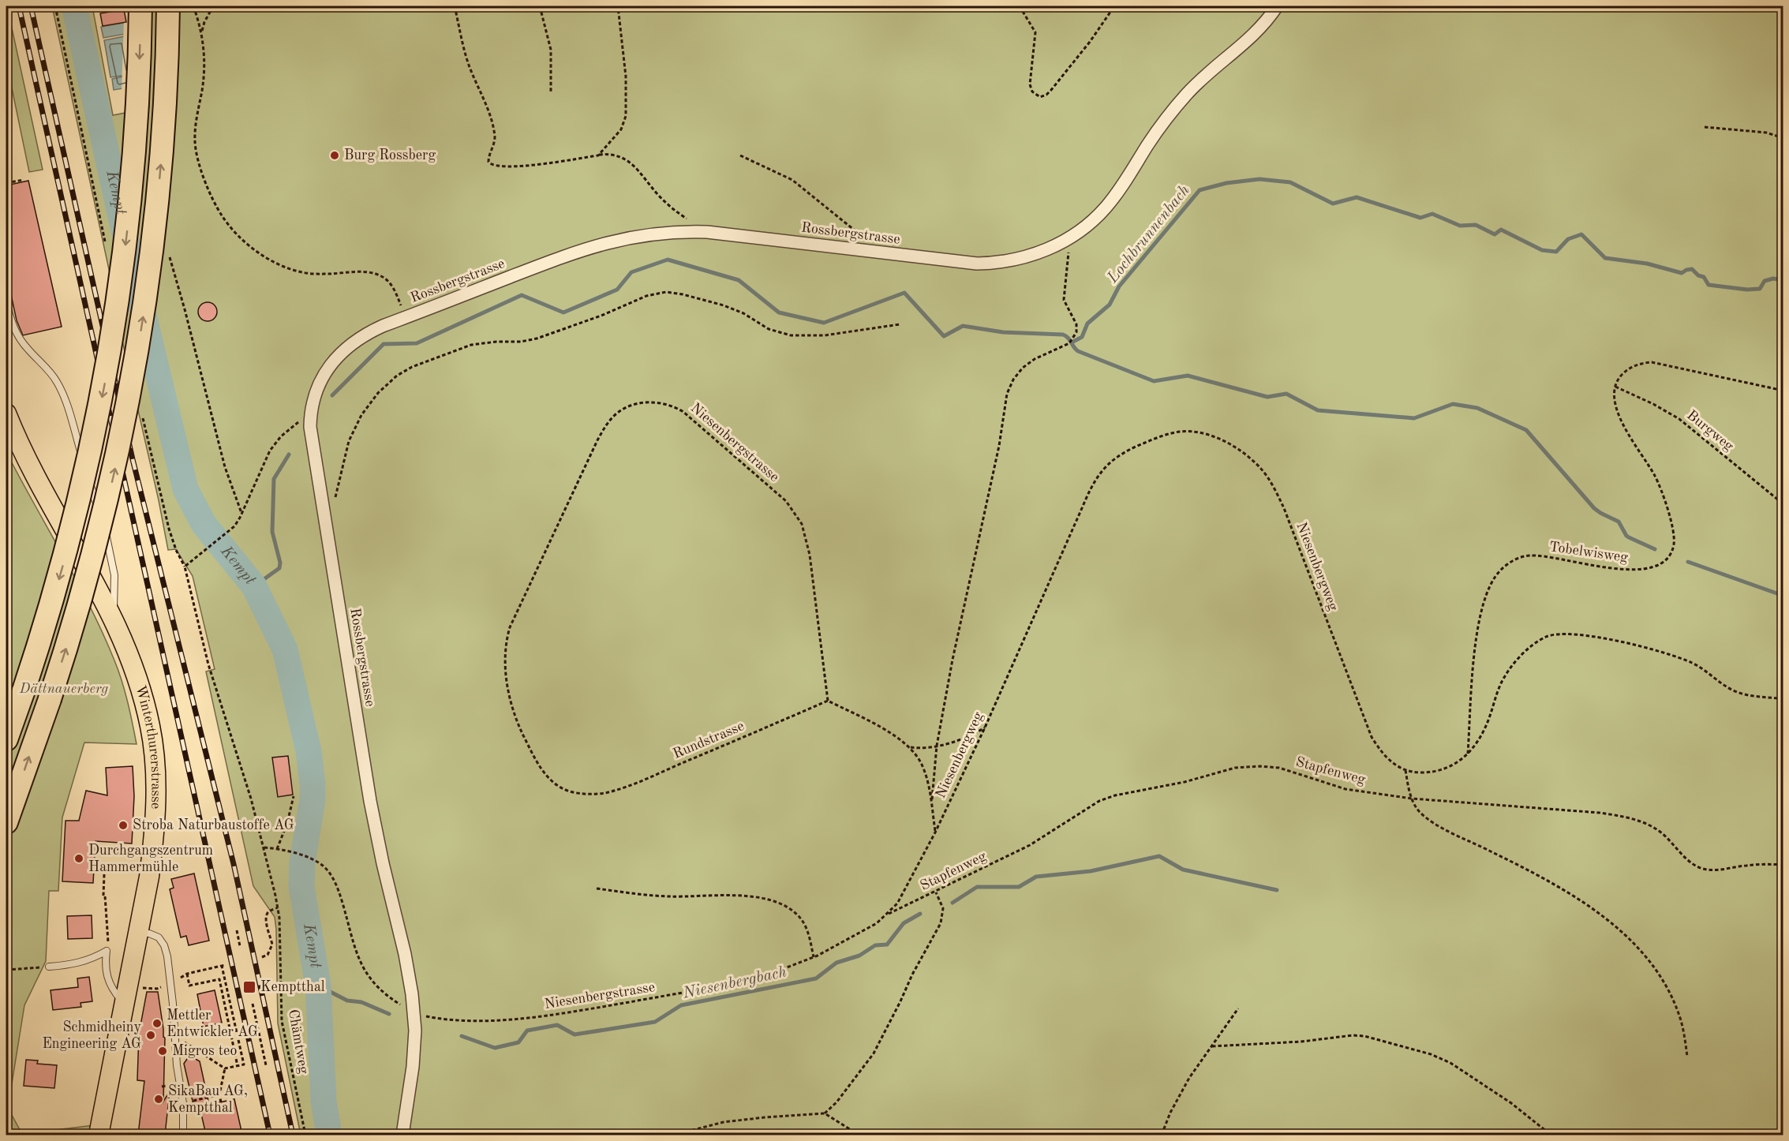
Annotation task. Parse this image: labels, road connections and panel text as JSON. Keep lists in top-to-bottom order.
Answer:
{
  "streets": {
    "main road": ["Winterthurerstrasse"],
    "street": ["Rossbergstrasse"],
    "path": [
      "Burgweg",
      "Niesenbergstrasse",
      "Tobelwisweg",
      "Niesenbergweg",
      "Rundstrasse",
      "Stapfenweg",
      "Chämtweg"
    ]
  },
  "crossings": [
    ["Rossbergstrasse", "Niesenbergstrasse"],
    ["Burgweg", "Tobelwisweg"],
    ["Niesenbergstrasse", "Niesenbergweg"],
    ["Niesenbergstrasse", "Rundstrasse"],
    ["Niesenbergstrasse", "Stapfenweg"],
    ["Tobelwisweg", "Niesenbergweg"],
    ["Niesenbergweg", "Stapfenweg"]
  ],
  "water": ["Kempt", "Lochbrunnenbach", "Niesenbergbach"],
  "parks": ["Dättnauerberg"],
  "places": {
    "other": [
      "Burg Rossberg",
      "Stroba Naturbaustoffe AG",
      "Durchgangszentrum Hammermühle",
      "Mettler Entwickler AG",
      "Schmidheiny Engineering AG",
      "Migros teo",
      "SikaBau AG, Kemptthal"
    ],
    "transit": ["Kemptthal"]
  }
}
